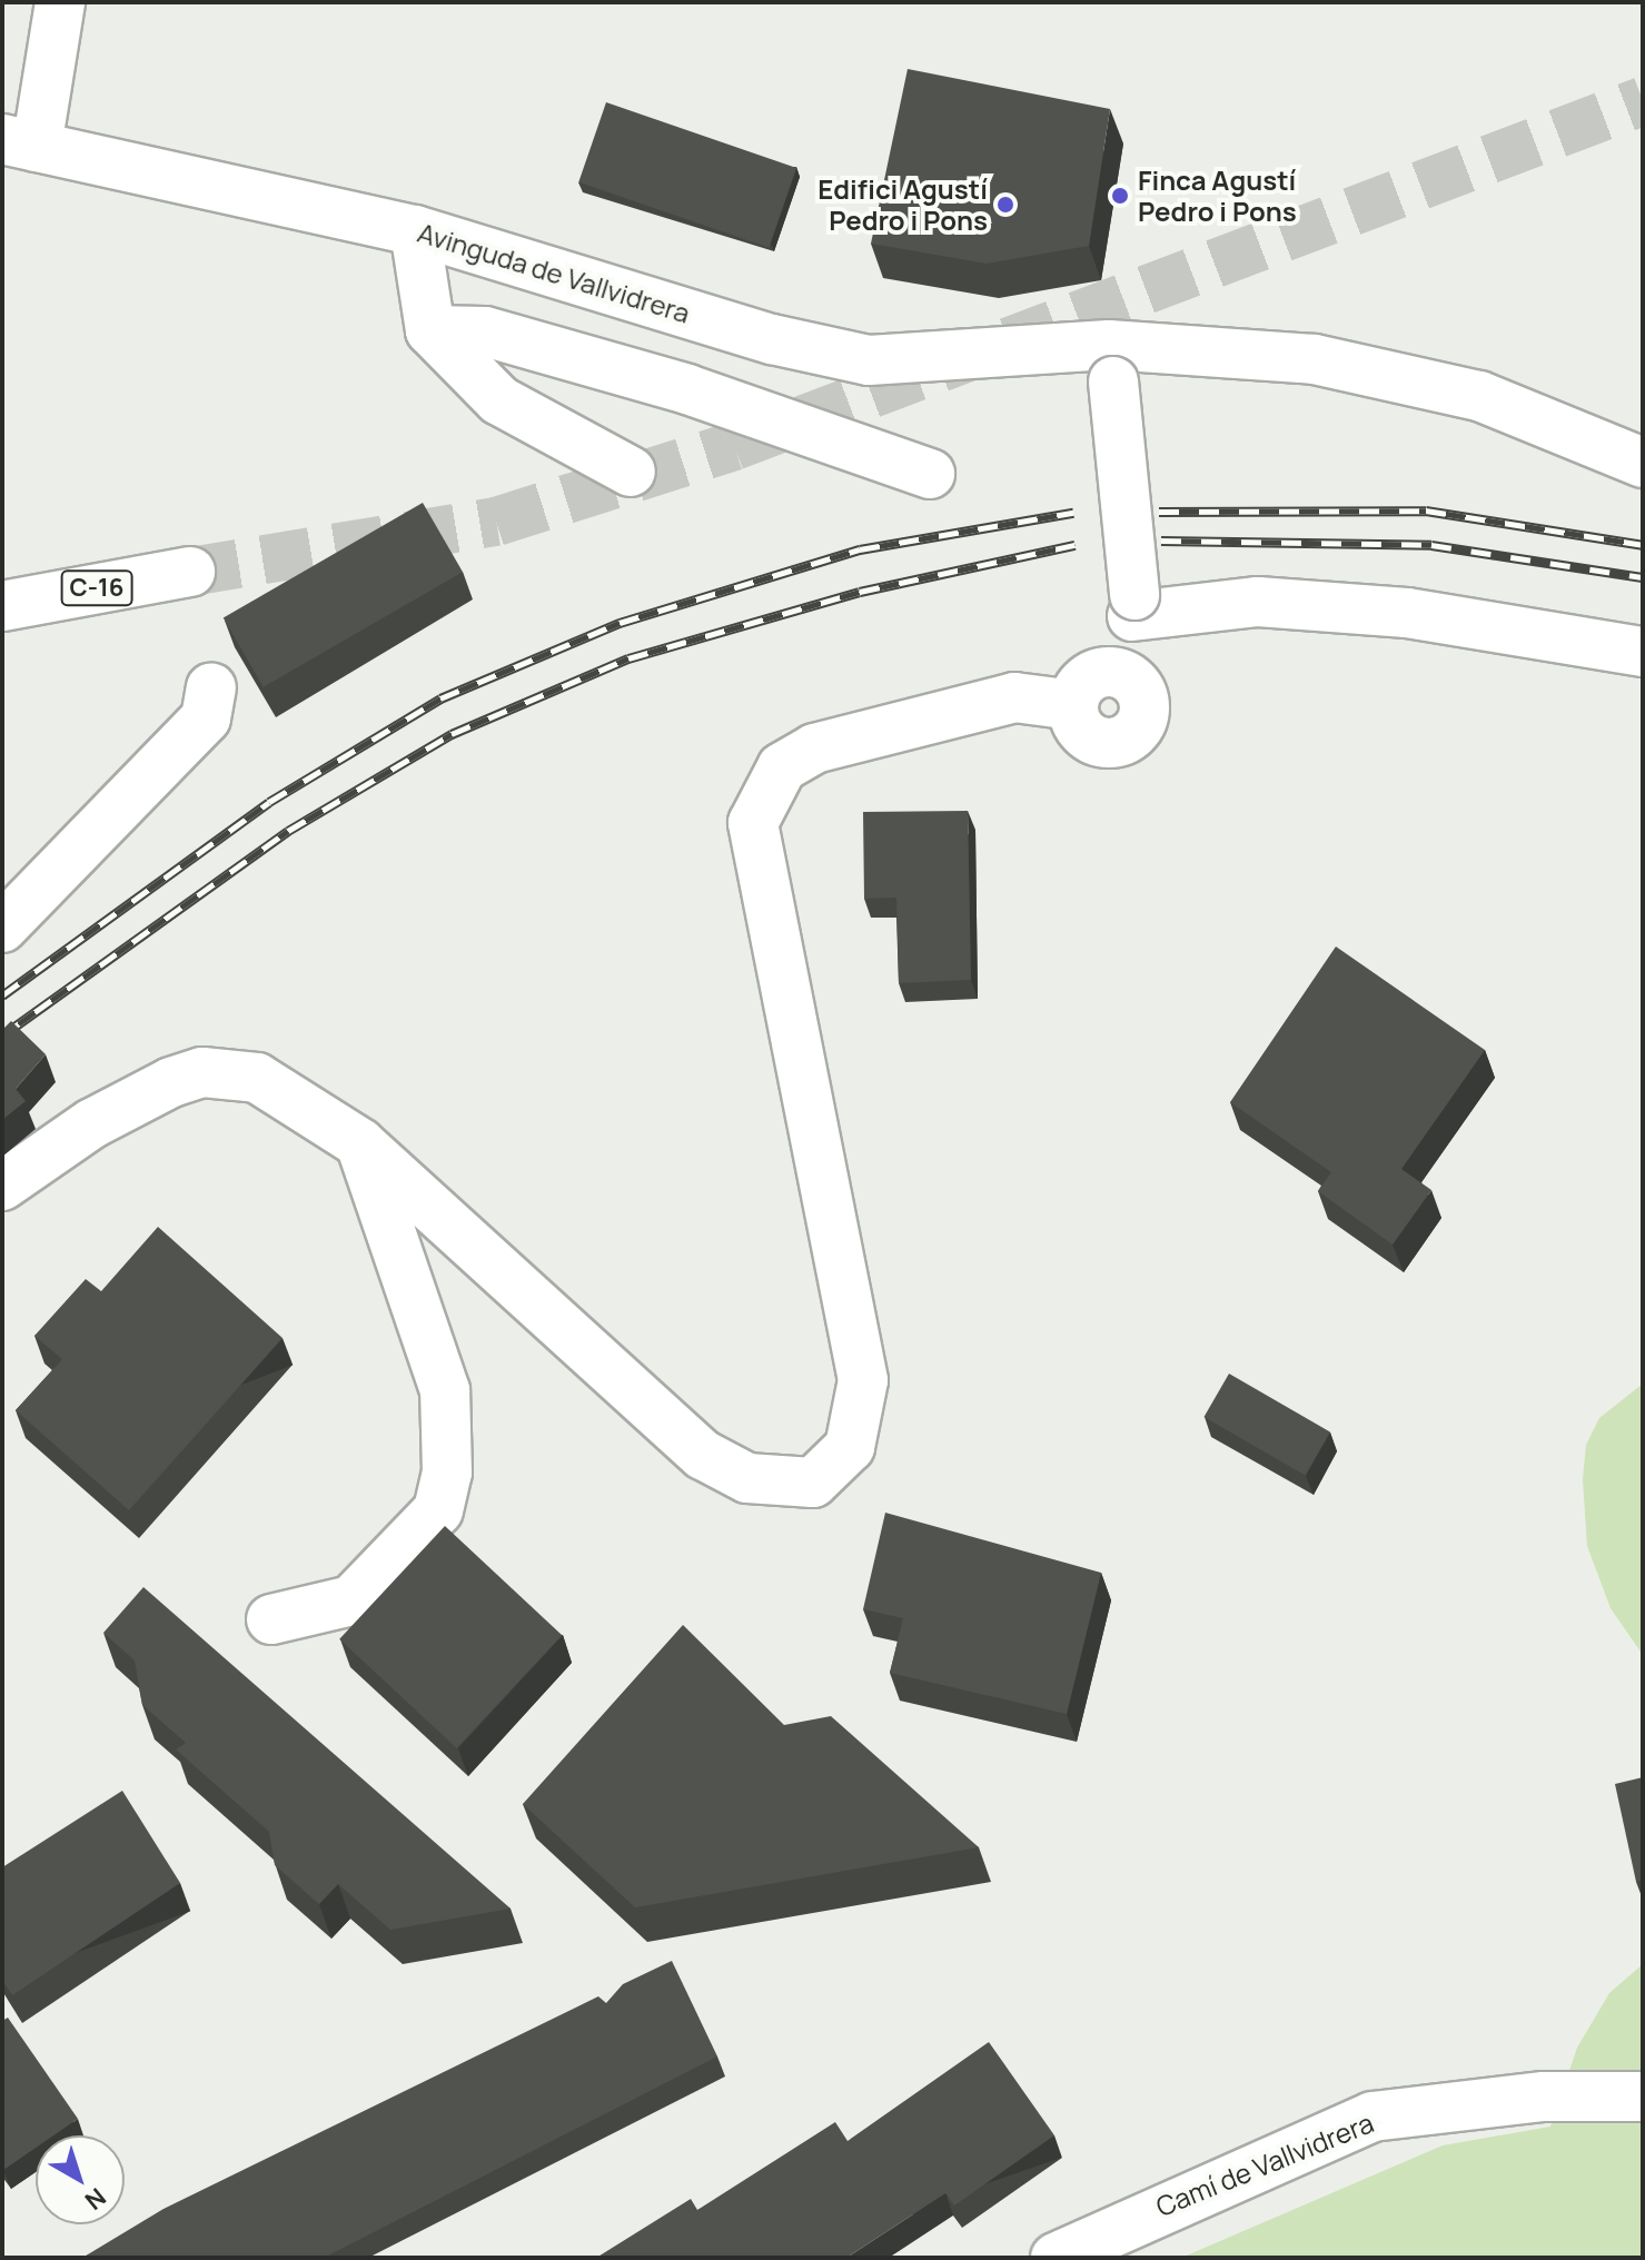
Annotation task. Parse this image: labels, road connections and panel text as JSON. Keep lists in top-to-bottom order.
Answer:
{
  "streets": {
    "main road": ["Avinguda de Vallvidrera", "C-16", "Camí de Vallvidrera"]
  },
  "places": ["Finca Agustí Pedro i Pons", "Edifici Agustí Pedro i Pons"],
  "north": "bottom right"
}
